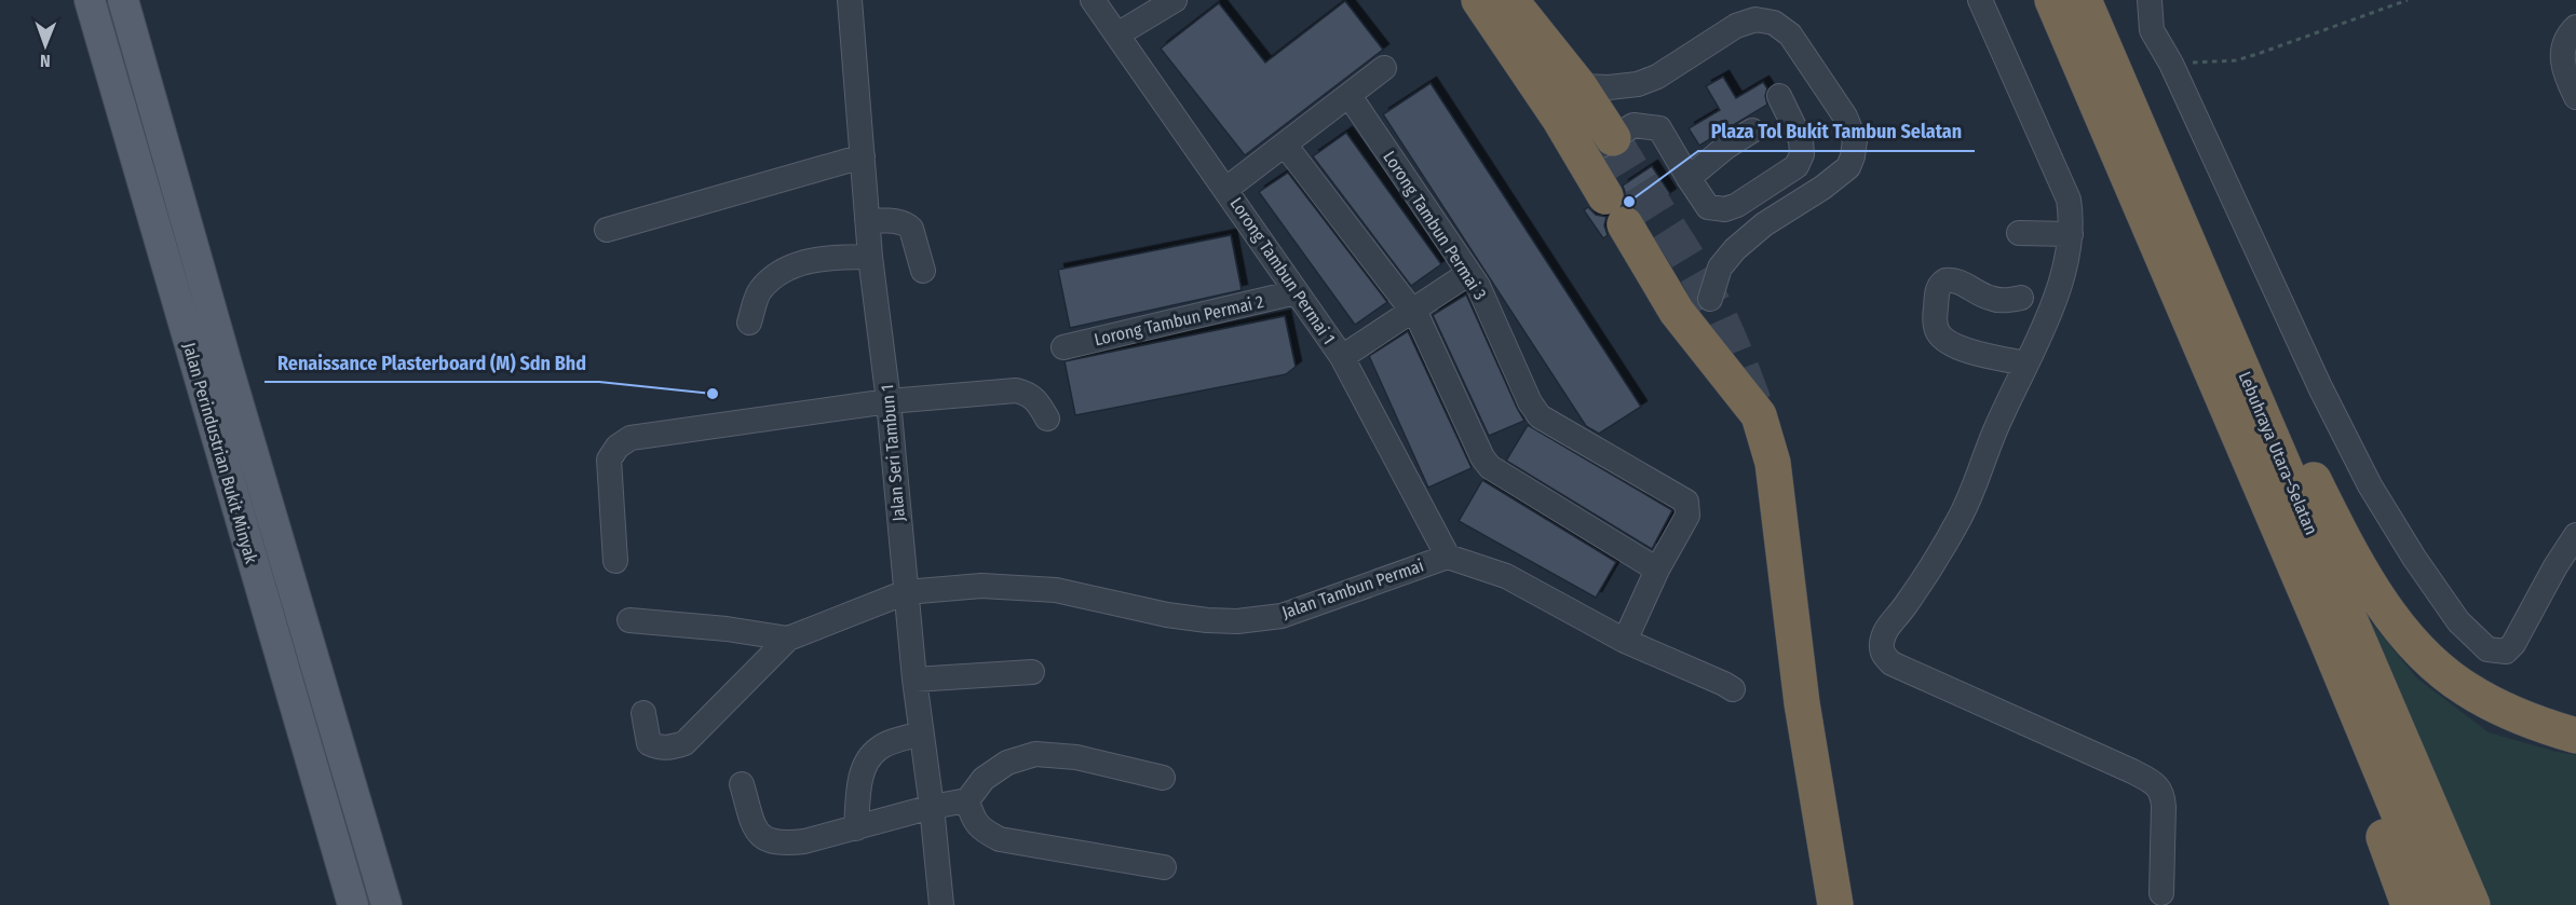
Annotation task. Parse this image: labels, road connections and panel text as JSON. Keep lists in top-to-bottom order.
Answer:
{
  "streets": {
    "highway": ["Lebuhraya Utara–Selatan"],
    "main road": ["Jalan Perindustrian Bukit Minyak"],
    "street": [
      "Lorong Tambun Permai 3",
      "Lorong Tambun Permai 1",
      "Lorong Tambun Permai 2",
      "Jalan Seri Tambun 1",
      "Jalan Tambun Permai"
    ]
  },
  "crossings": [
    ["Lorong Tambun Permai 1", "Lorong Tambun Permai 2"],
    ["Lorong Tambun Permai 1", "Jalan Tambun Permai"],
    ["Jalan Seri Tambun 1", "Jalan Tambun Permai"]
  ],
  "places": ["Plaza Tol Bukit Tambun Selatan", "Renaissance Plasterboard (M) Sdn Bhd"],
  "north": "bottom"
}
